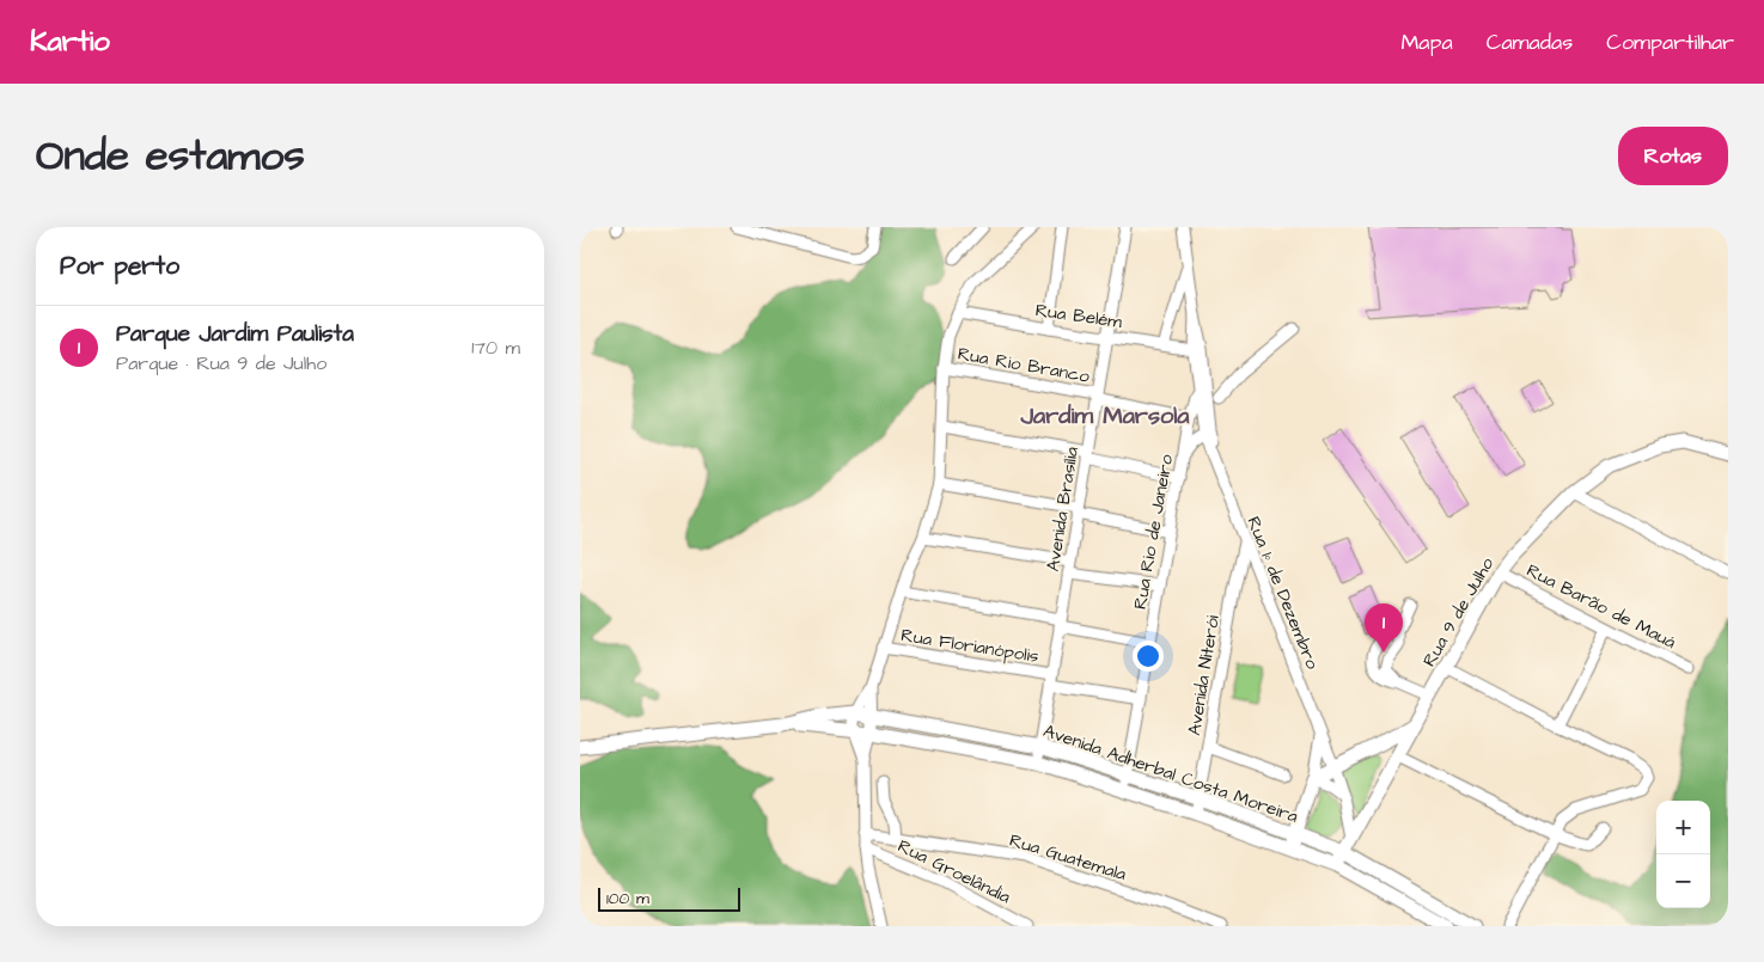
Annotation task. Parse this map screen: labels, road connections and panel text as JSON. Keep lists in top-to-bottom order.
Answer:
{
  "streets": {
    "main road": ["Rua 9 de Julho", "Avenida Adherbal Costa Moreira"],
    "street": [
      "Rua Belém",
      "Rua Rio Branco",
      "Avenida Brasília",
      "Rua Rio de Janeiro",
      "Rua 1º de Dezembro",
      "Rua Barão de Mauá",
      "Rua Florianópolis",
      "Avenida Niterói",
      "Rua Guatemala",
      "Rua Groelândia"
    ]
  },
  "crossings": [
    ["Rua Belém", "Avenida Brasília"],
    ["Rua Belém", "Rua 1º de Dezembro"],
    ["Rua Rio Branco", "Avenida Brasília"],
    ["Rua Rio Branco", "Rua Rio de Janeiro"],
    ["Avenida Brasília", "Rua Florianópolis"],
    ["Avenida Brasília", "Avenida Adherbal Costa Moreira"],
    ["Rua Rio de Janeiro", "Rua 1º de Dezembro"],
    ["Rua Rio de Janeiro", "Rua Florianópolis"],
    ["Rua Rio de Janeiro", "Avenida Adherbal Costa Moreira"],
    ["Rua 1º de Dezembro", "Rua 9 de Julho"],
    ["Rua 1º de Dezembro", "Avenida Niterói"],
    ["Rua Barão de Mauá", "Rua 9 de Julho"],
    ["Rua 9 de Julho", "Avenida Adherbal Costa Moreira"],
    ["Avenida Niterói", "Avenida Adherbal Costa Moreira"]
  ],
  "districts": ["Jardim Marsola"],
  "scale_bar": "100 m",
  "page": {
    "header": "Kartio",
    "nav": ["Mapa", "Camadas", "Compartilhar"],
    "title": "Onde estamos",
    "buttons": "Rotas",
    "heading": "Por perto",
    "list": [
      {
        "mark": "1",
        "name": "Parque Jardim Paulista",
        "note": "Parque · Rua 9 de Julho",
        "value": "170 m"
      }
    ],
    "pins": "1",
    "map_buttons": ["+", "−"],
    "scale": "100 m"
  }
}
